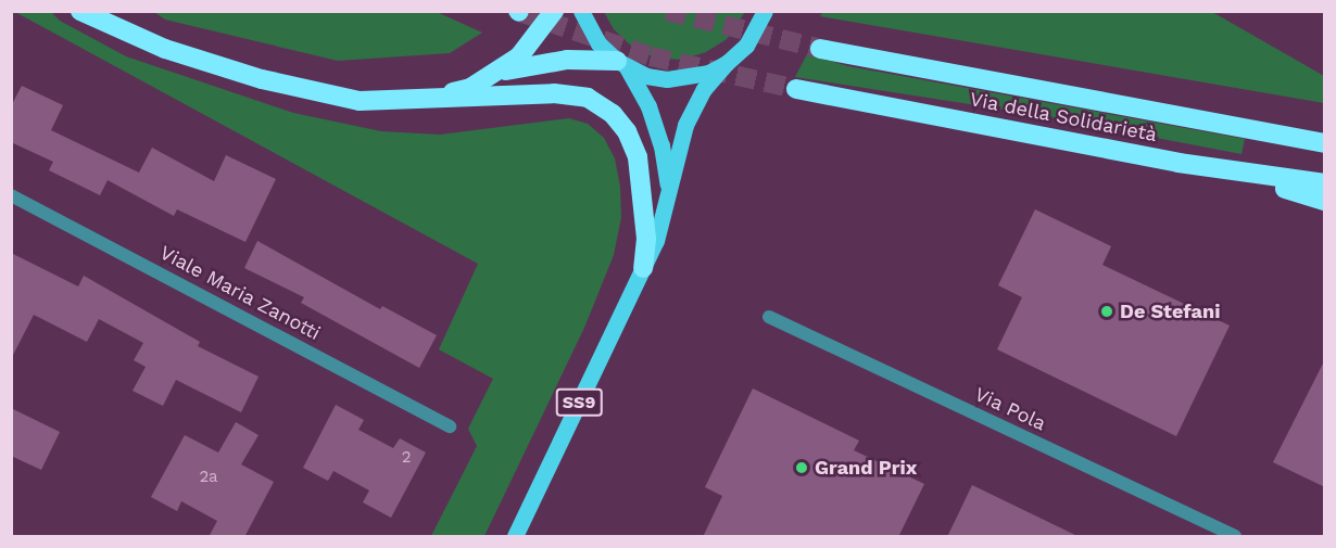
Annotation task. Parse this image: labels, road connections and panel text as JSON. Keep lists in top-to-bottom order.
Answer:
{
  "streets": {
    "highway": ["Via della Solidarietà"],
    "main road": ["SS9"],
    "street": ["Viale Maria Zanotti", "Via Pola"]
  },
  "places": ["De Stefani", "Grand Prix"],
  "house_numbers": ["2", "2a"]
}
